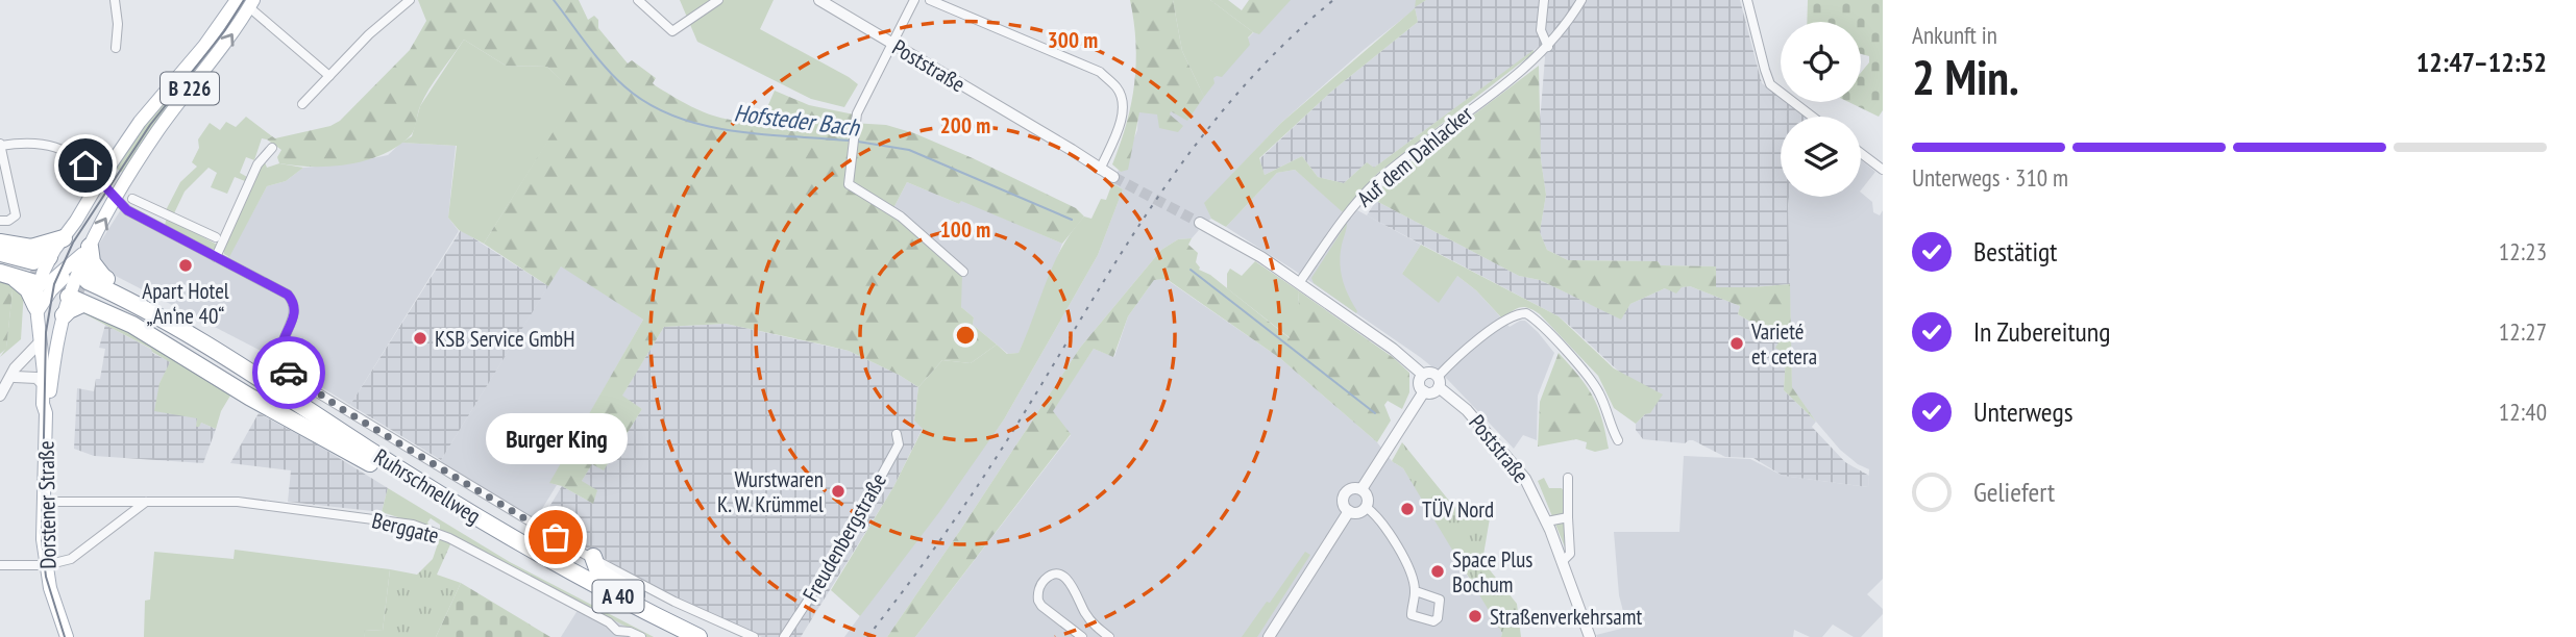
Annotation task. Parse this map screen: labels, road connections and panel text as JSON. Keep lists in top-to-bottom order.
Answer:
{
  "streets": {
    "highway": ["Ruhrschnellweg", "A 40"],
    "main road": ["B 226", "Dorstener Straße"],
    "street": [
      "Poststraße",
      "Auf dem Dahlacker",
      "Berggate",
      "Freudenbergstraße"
    ]
  },
  "crossings": [
    ["B 226", "Ruhrschnellweg"],
    ["B 226", "A 40"],
    ["Ruhrschnellweg", "A 40"],
    ["Dorstener Straße", "Berggate"]
  ],
  "water": ["Hofsteder Bach"],
  "places": [
    "Apart Hotel „An‘ne 40“",
    "KSB Service GmbH",
    "Varieté et cetera",
    "Wurstwaren K. W. Krümmel",
    "TÜV Nord",
    "Burger King",
    "Space Plus Bochum",
    "Straßenverkehrsamt"
  ],
  "page": {
    "heading": ["2 Min.", "Ankunft in", "12:47–12:52"],
    "bar": "Unterwegs · 310 m",
    "list": [
      ["Bestätigt", "12:23"],
      ["In Zubereitung", "12:27"],
      ["Unterwegs", "12:40"],
      "Geliefert"
    ],
    "bubble": "Burger King"
  },
  "rings": ["300 m", "200 m", "100 m"]
}
